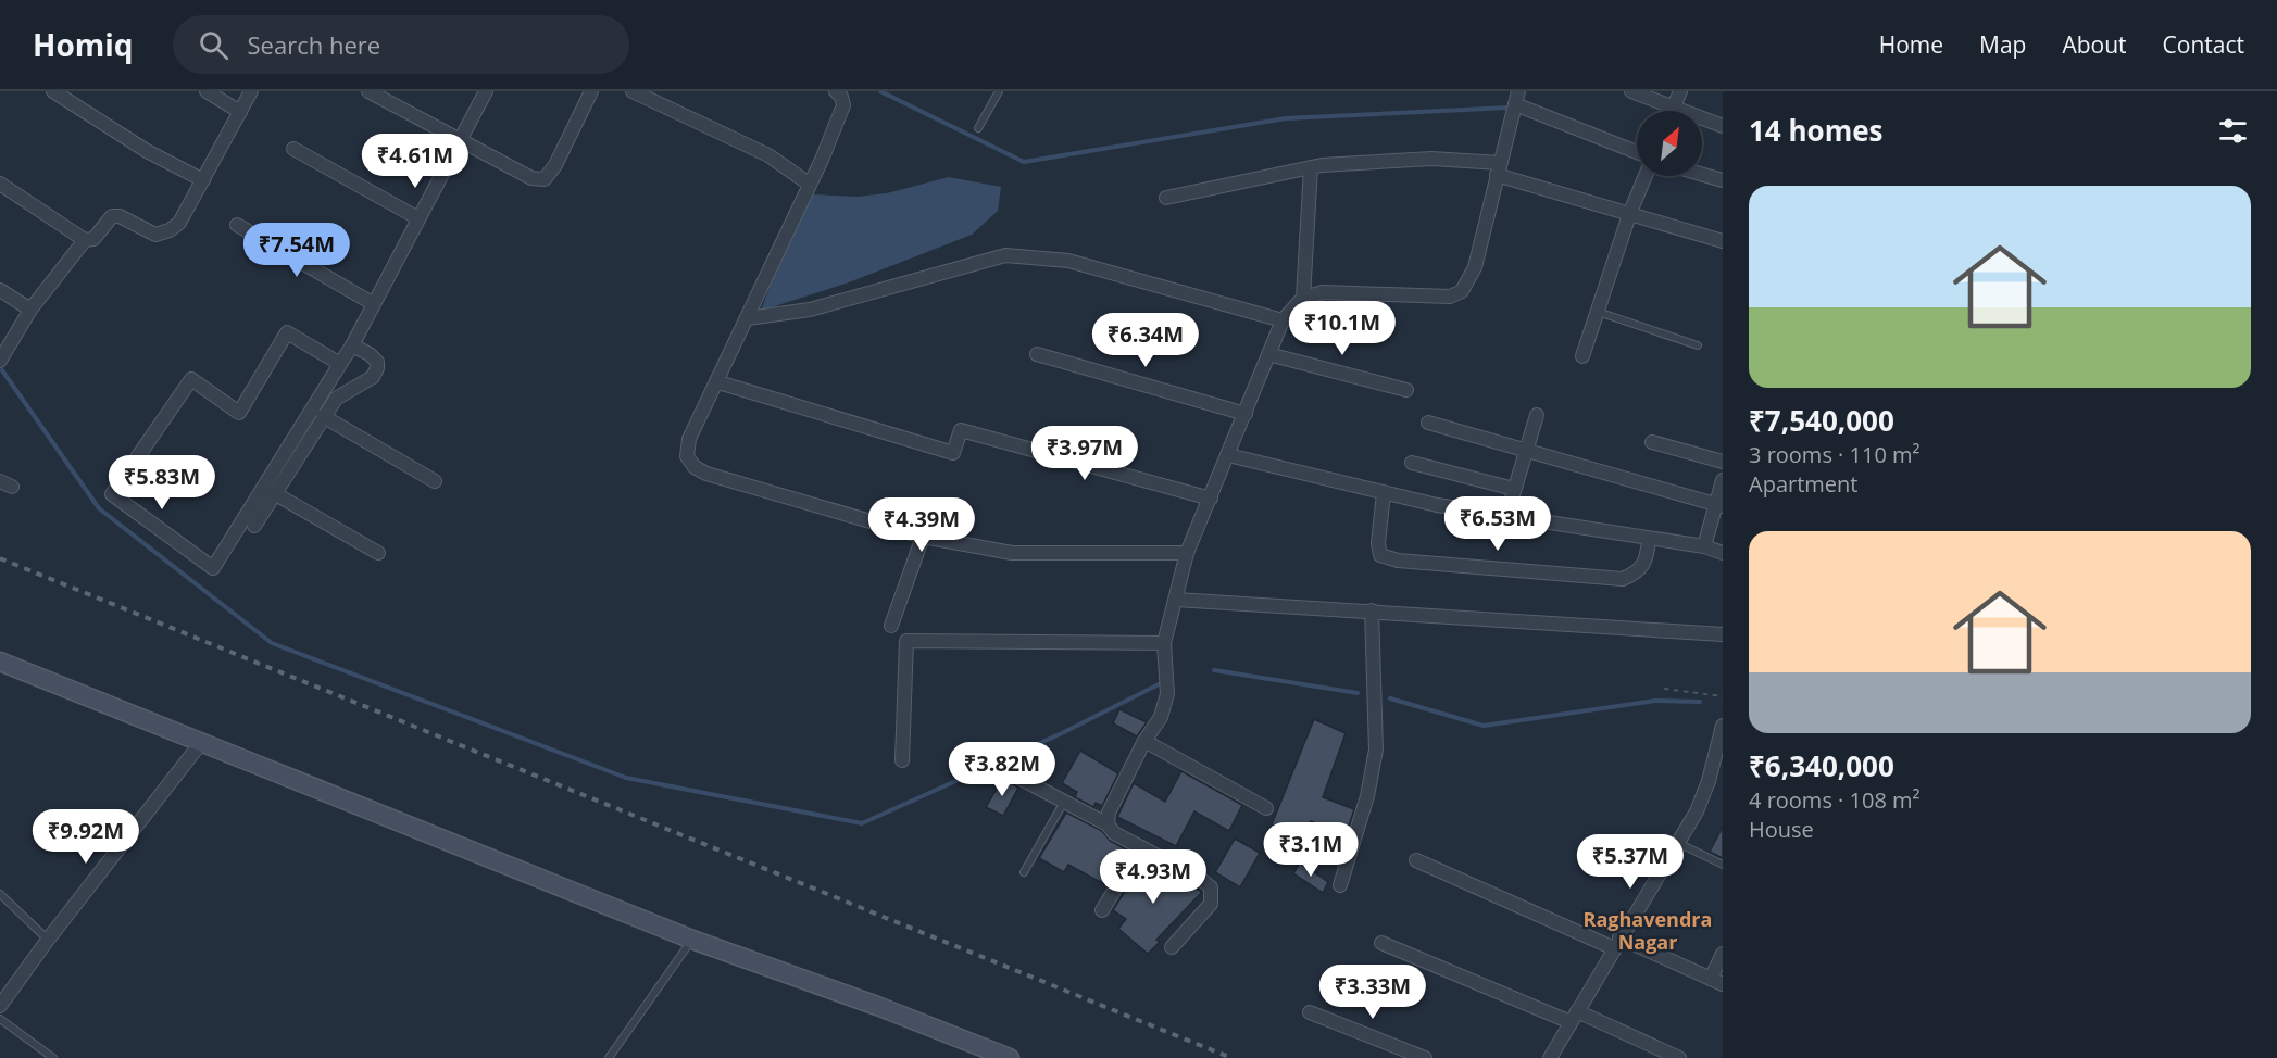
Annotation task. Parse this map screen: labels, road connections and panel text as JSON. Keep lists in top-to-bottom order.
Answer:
{
  "districts": ["Raghavendra Nagar"],
  "north": "top right",
  "page": {
    "header": "Homiq",
    "search": "Search here",
    "nav": [
      "Home",
      "Map",
      "About",
      "Contact"
    ],
    "heading": "14 homes",
    "price": [
      "₹4.61M",
      "₹7.54M",
      "₹10.1M",
      "₹6.34M",
      "₹3.97M",
      "₹5.83M",
      "₹6.53M",
      "₹4.39M",
      "₹3.82M",
      "₹9.92M",
      "₹3.1M",
      "₹5.37M",
      "₹4.93M",
      "₹3.33M"
    ],
    "list": [
      {
        "name": "₹7,540,000",
        "note": "3 rooms · 110 m² · Apartment"
      },
      {
        "name": "₹6,340,000",
        "note": "4 rooms · 108 m² · House"
      }
    ]
  }
}
